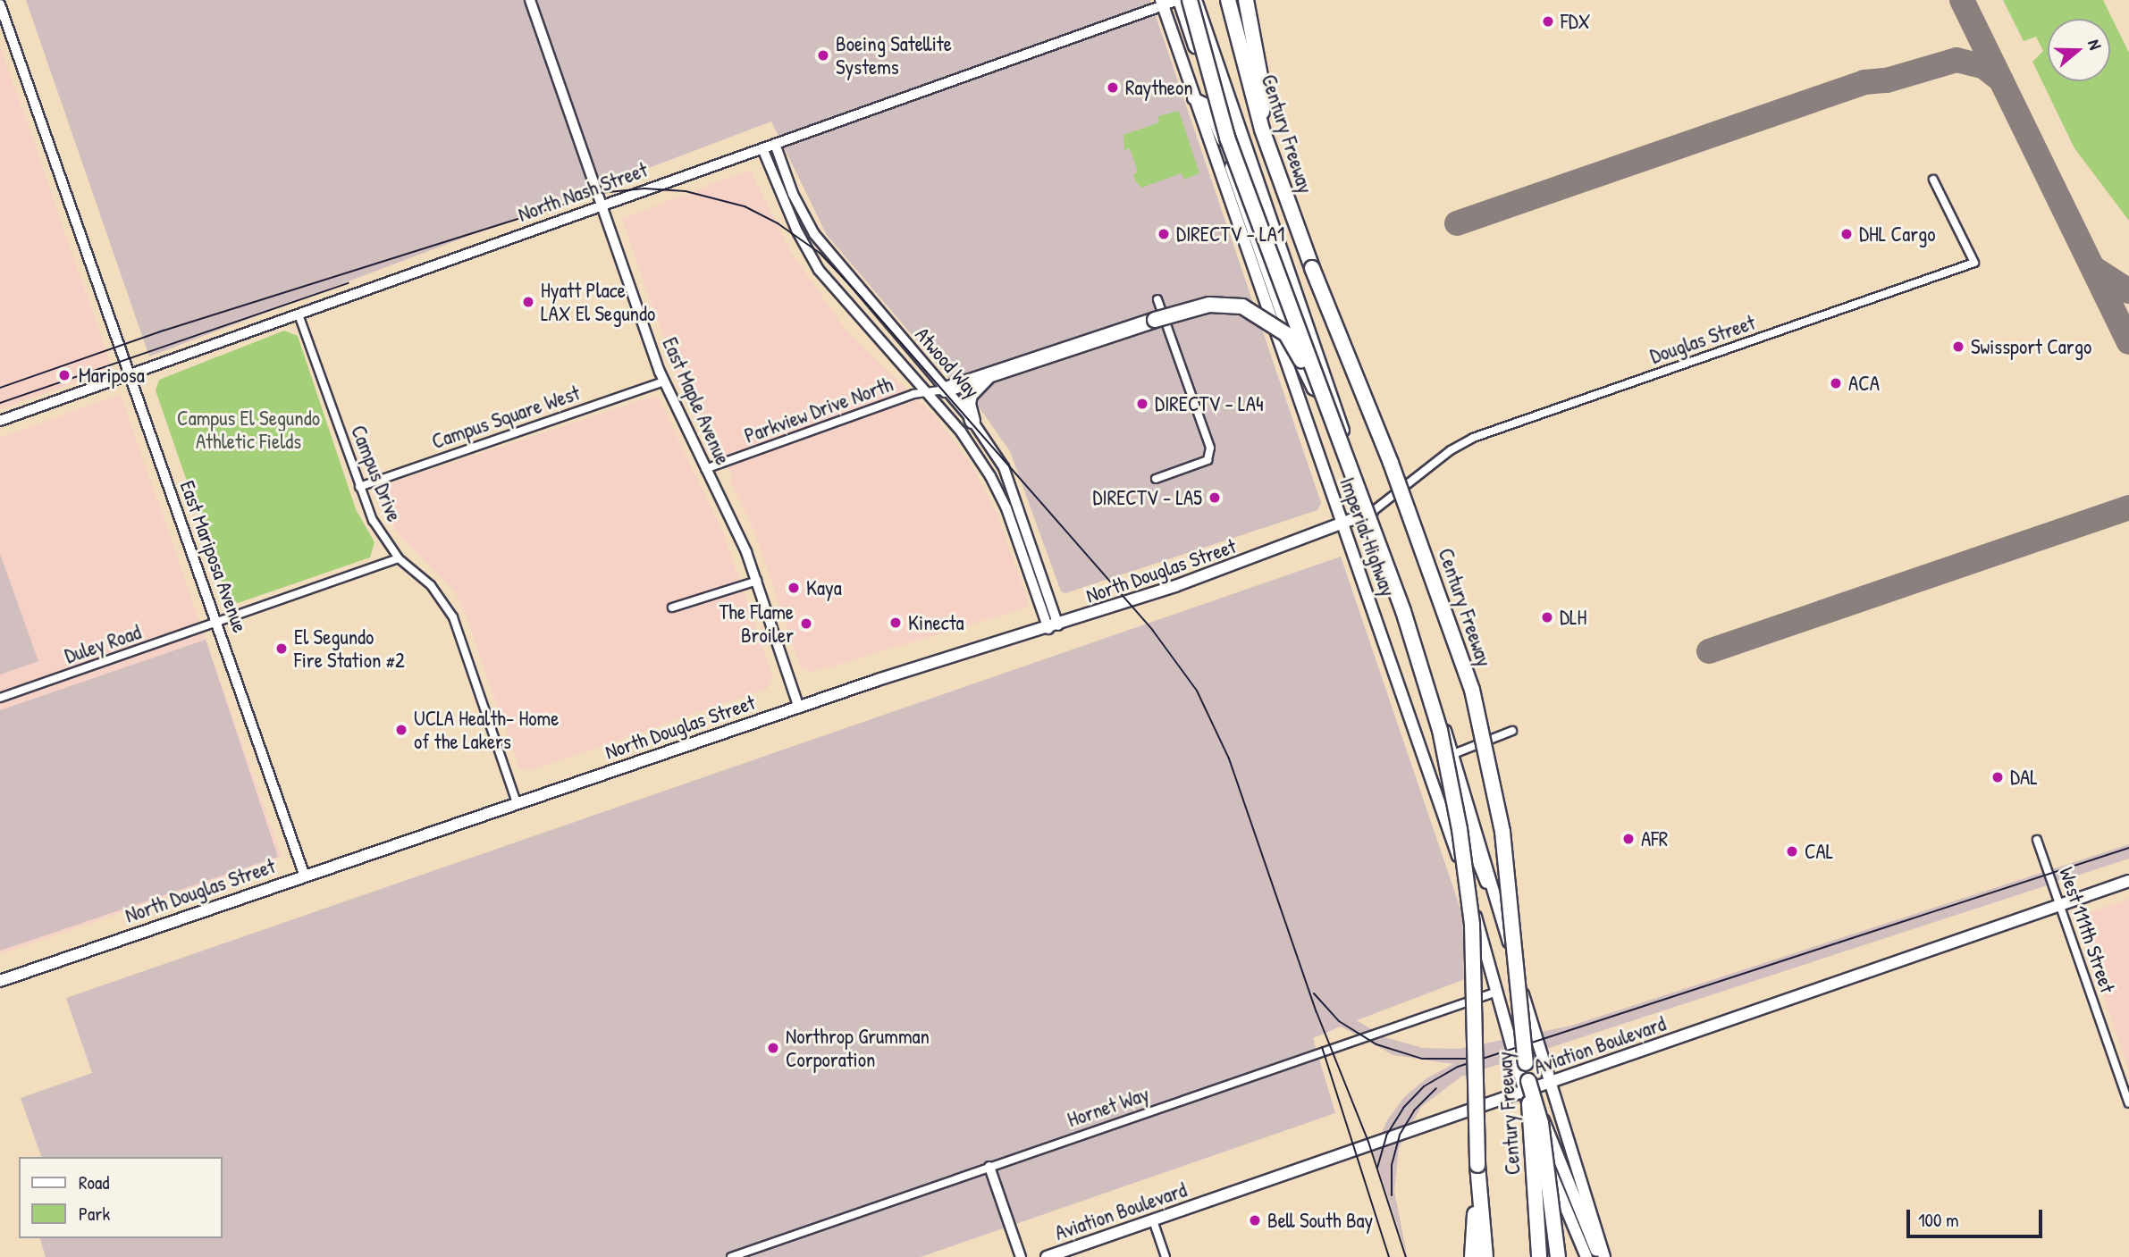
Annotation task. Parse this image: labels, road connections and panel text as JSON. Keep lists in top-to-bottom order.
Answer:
{
  "streets": {
    "highway": ["Century Freeway"],
    "main road": ["Imperial Highway", "North Douglas Street", "Aviation Boulevard"],
    "street": [
      "North Nash Street",
      "Douglas Street",
      "Atwood Way",
      "East Maple Avenue",
      "Parkview Drive North",
      "Campus Square West",
      "Campus Drive",
      "East Mariposa Avenue",
      "Duley Road",
      "West 111th Street",
      "Hornet Way"
    ]
  },
  "crossings": [
    ["Century Freeway", "Imperial Highway"],
    ["Century Freeway", "Aviation Boulevard"],
    ["North Nash Street", "Atwood Way"],
    ["North Nash Street", "East Maple Avenue"],
    ["North Nash Street", "Campus Drive"],
    ["North Nash Street", "Imperial Highway"],
    ["North Nash Street", "East Mariposa Avenue"],
    ["Douglas Street", "Imperial Highway"],
    ["Douglas Street", "North Douglas Street"],
    ["Atwood Way", "Parkview Drive North"],
    ["Atwood Way", "North Douglas Street"],
    ["East Maple Avenue", "Parkview Drive North"],
    ["East Maple Avenue", "Campus Square West"],
    ["East Maple Avenue", "North Douglas Street"],
    ["Campus Square West", "Campus Drive"],
    ["Campus Drive", "North Douglas Street"],
    ["Campus Drive", "Duley Road"],
    ["Imperial Highway", "North Douglas Street"],
    ["Imperial Highway", "Aviation Boulevard"],
    ["Imperial Highway", "Hornet Way"],
    ["East Mariposa Avenue", "North Douglas Street"],
    ["East Mariposa Avenue", "Duley Road"],
    ["West 111th Street", "Aviation Boulevard"]
  ],
  "parks": ["Campus El Segundo Athletic Fields"],
  "places": [
    "FDX",
    "Boeing Satellite Systems",
    "Raytheon",
    "DIRECTV - LA1",
    "DHL Cargo",
    "Hyatt Place LAX El Segundo",
    "Swissport Cargo",
    "Mariposa",
    "ACA",
    "DIRECTV - LA4",
    "DIRECTV - LA5",
    "Kaya",
    "DLH",
    "Kinecta",
    "The Flame Broiler",
    "El Segundo Fire Station #2",
    "UCLA Health- Home of the Lakers",
    "DAL",
    "AFR",
    "CAL",
    "Northrop Grumman Corporation",
    "Bell South Bay"
  ],
  "legend": ["Road", "Park"],
  "scale_bar": "100 m",
  "north": "right"
}
